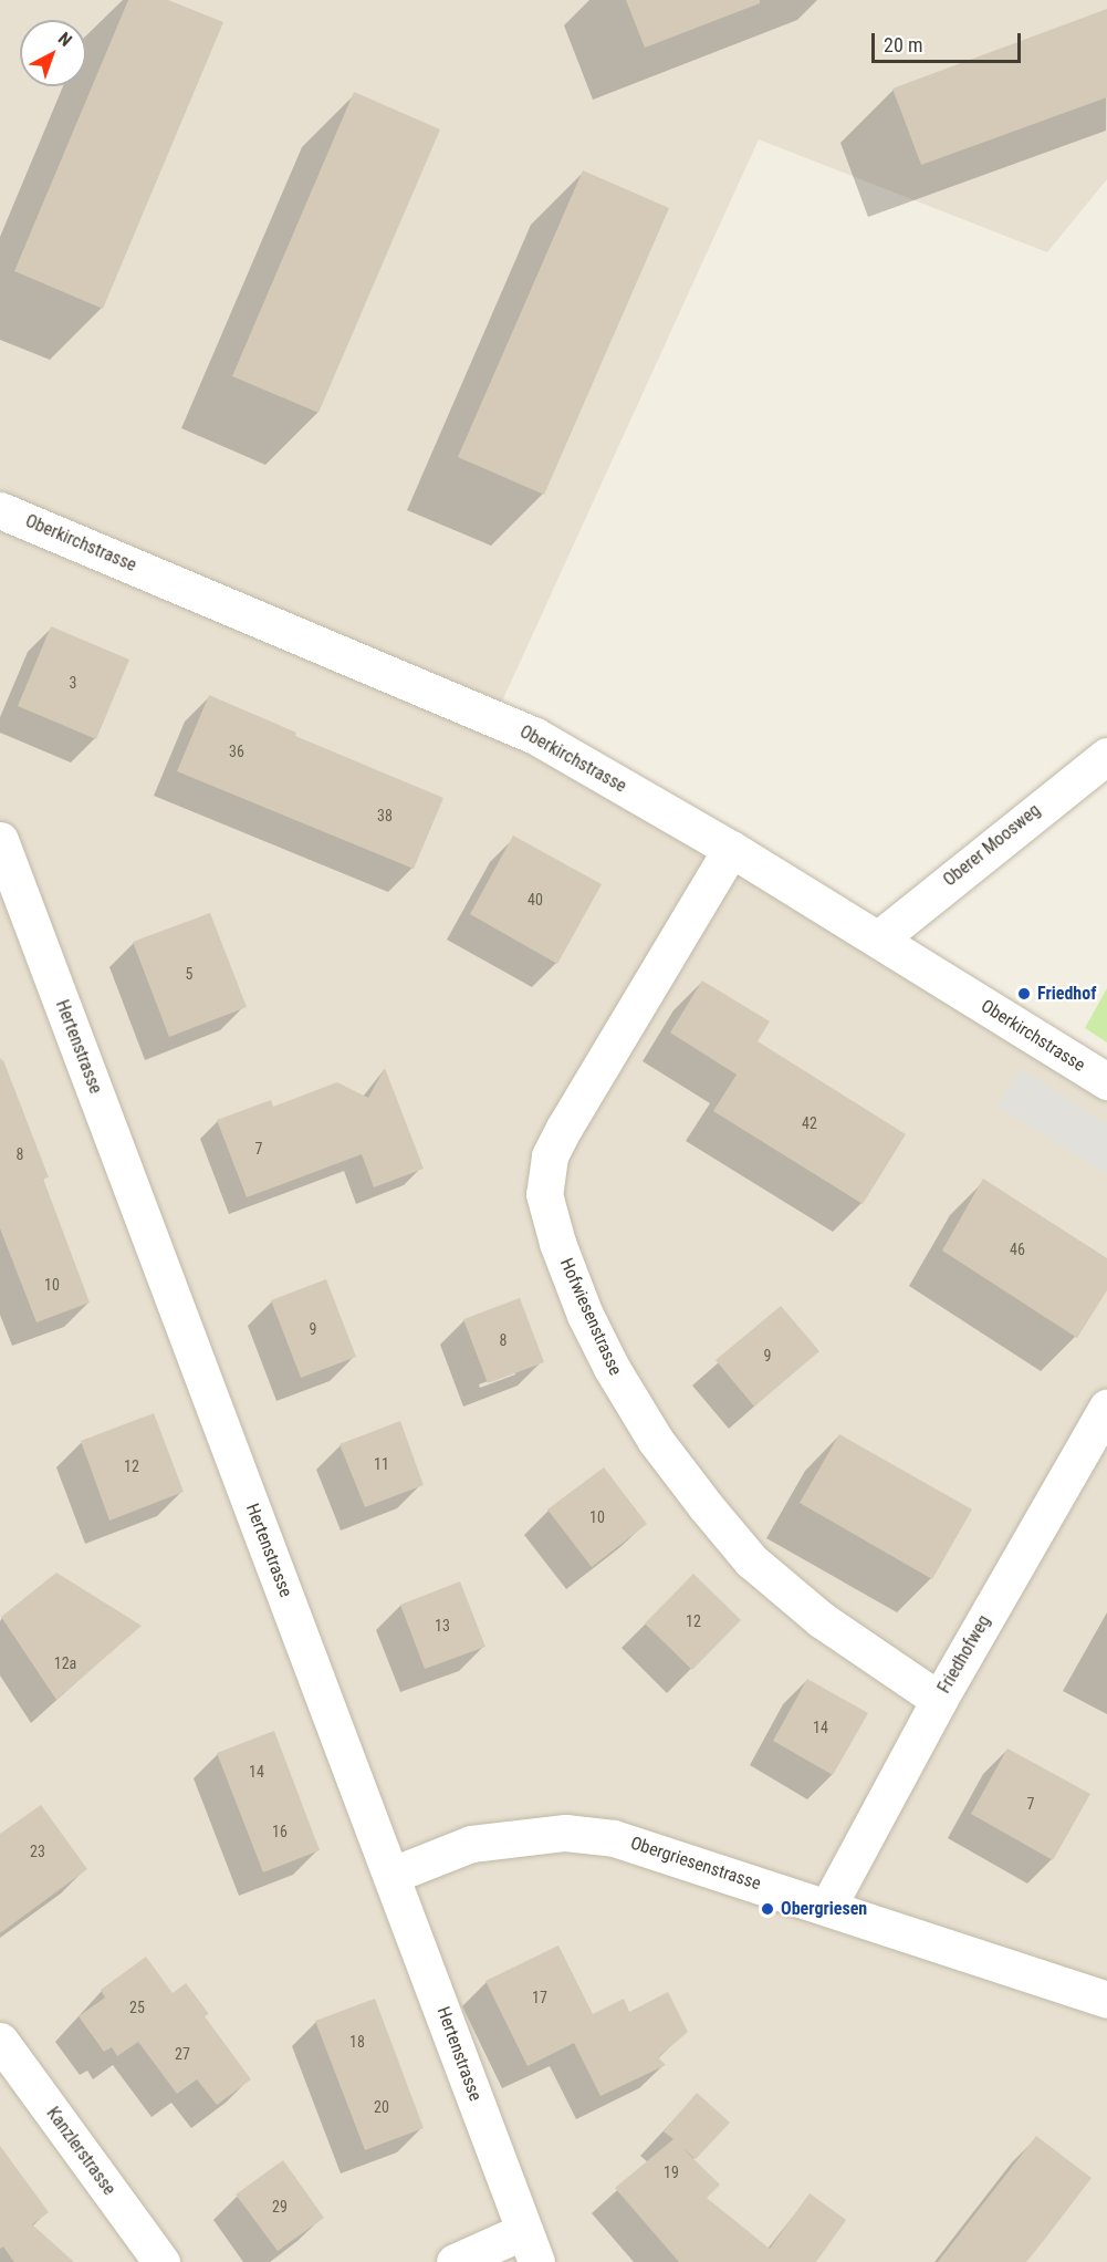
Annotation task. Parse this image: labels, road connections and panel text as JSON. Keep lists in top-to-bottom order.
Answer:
{
  "streets": {
    "street": [
      "Oberkirchstrasse",
      "Oberer Moosweg",
      "Hertenstrasse",
      "Hofwiesenstrasse",
      "Friedhofweg",
      "Obergriesenstrasse",
      "Kanzlerstrasse"
    ]
  },
  "crossings": [
    ["Oberkirchstrasse", "Oberer Moosweg"],
    ["Oberkirchstrasse", "Hofwiesenstrasse"],
    ["Hertenstrasse", "Obergriesenstrasse"],
    ["Hofwiesenstrasse", "Friedhofweg"],
    ["Friedhofweg", "Obergriesenstrasse"]
  ],
  "places": ["Friedhof", "Obergriesen"],
  "house_numbers": [
    "3",
    "36",
    "38",
    "40",
    "5",
    "42",
    "7",
    "8",
    "46",
    "10",
    "9",
    "8",
    "9",
    "11",
    "12",
    "10",
    "12",
    "13",
    "12a",
    "14",
    "14",
    "7",
    "16",
    "23",
    "17",
    "25",
    "18",
    "27",
    "20",
    "19",
    "29"
  ],
  "scale_bar": "20 m",
  "north": "top right"
}
